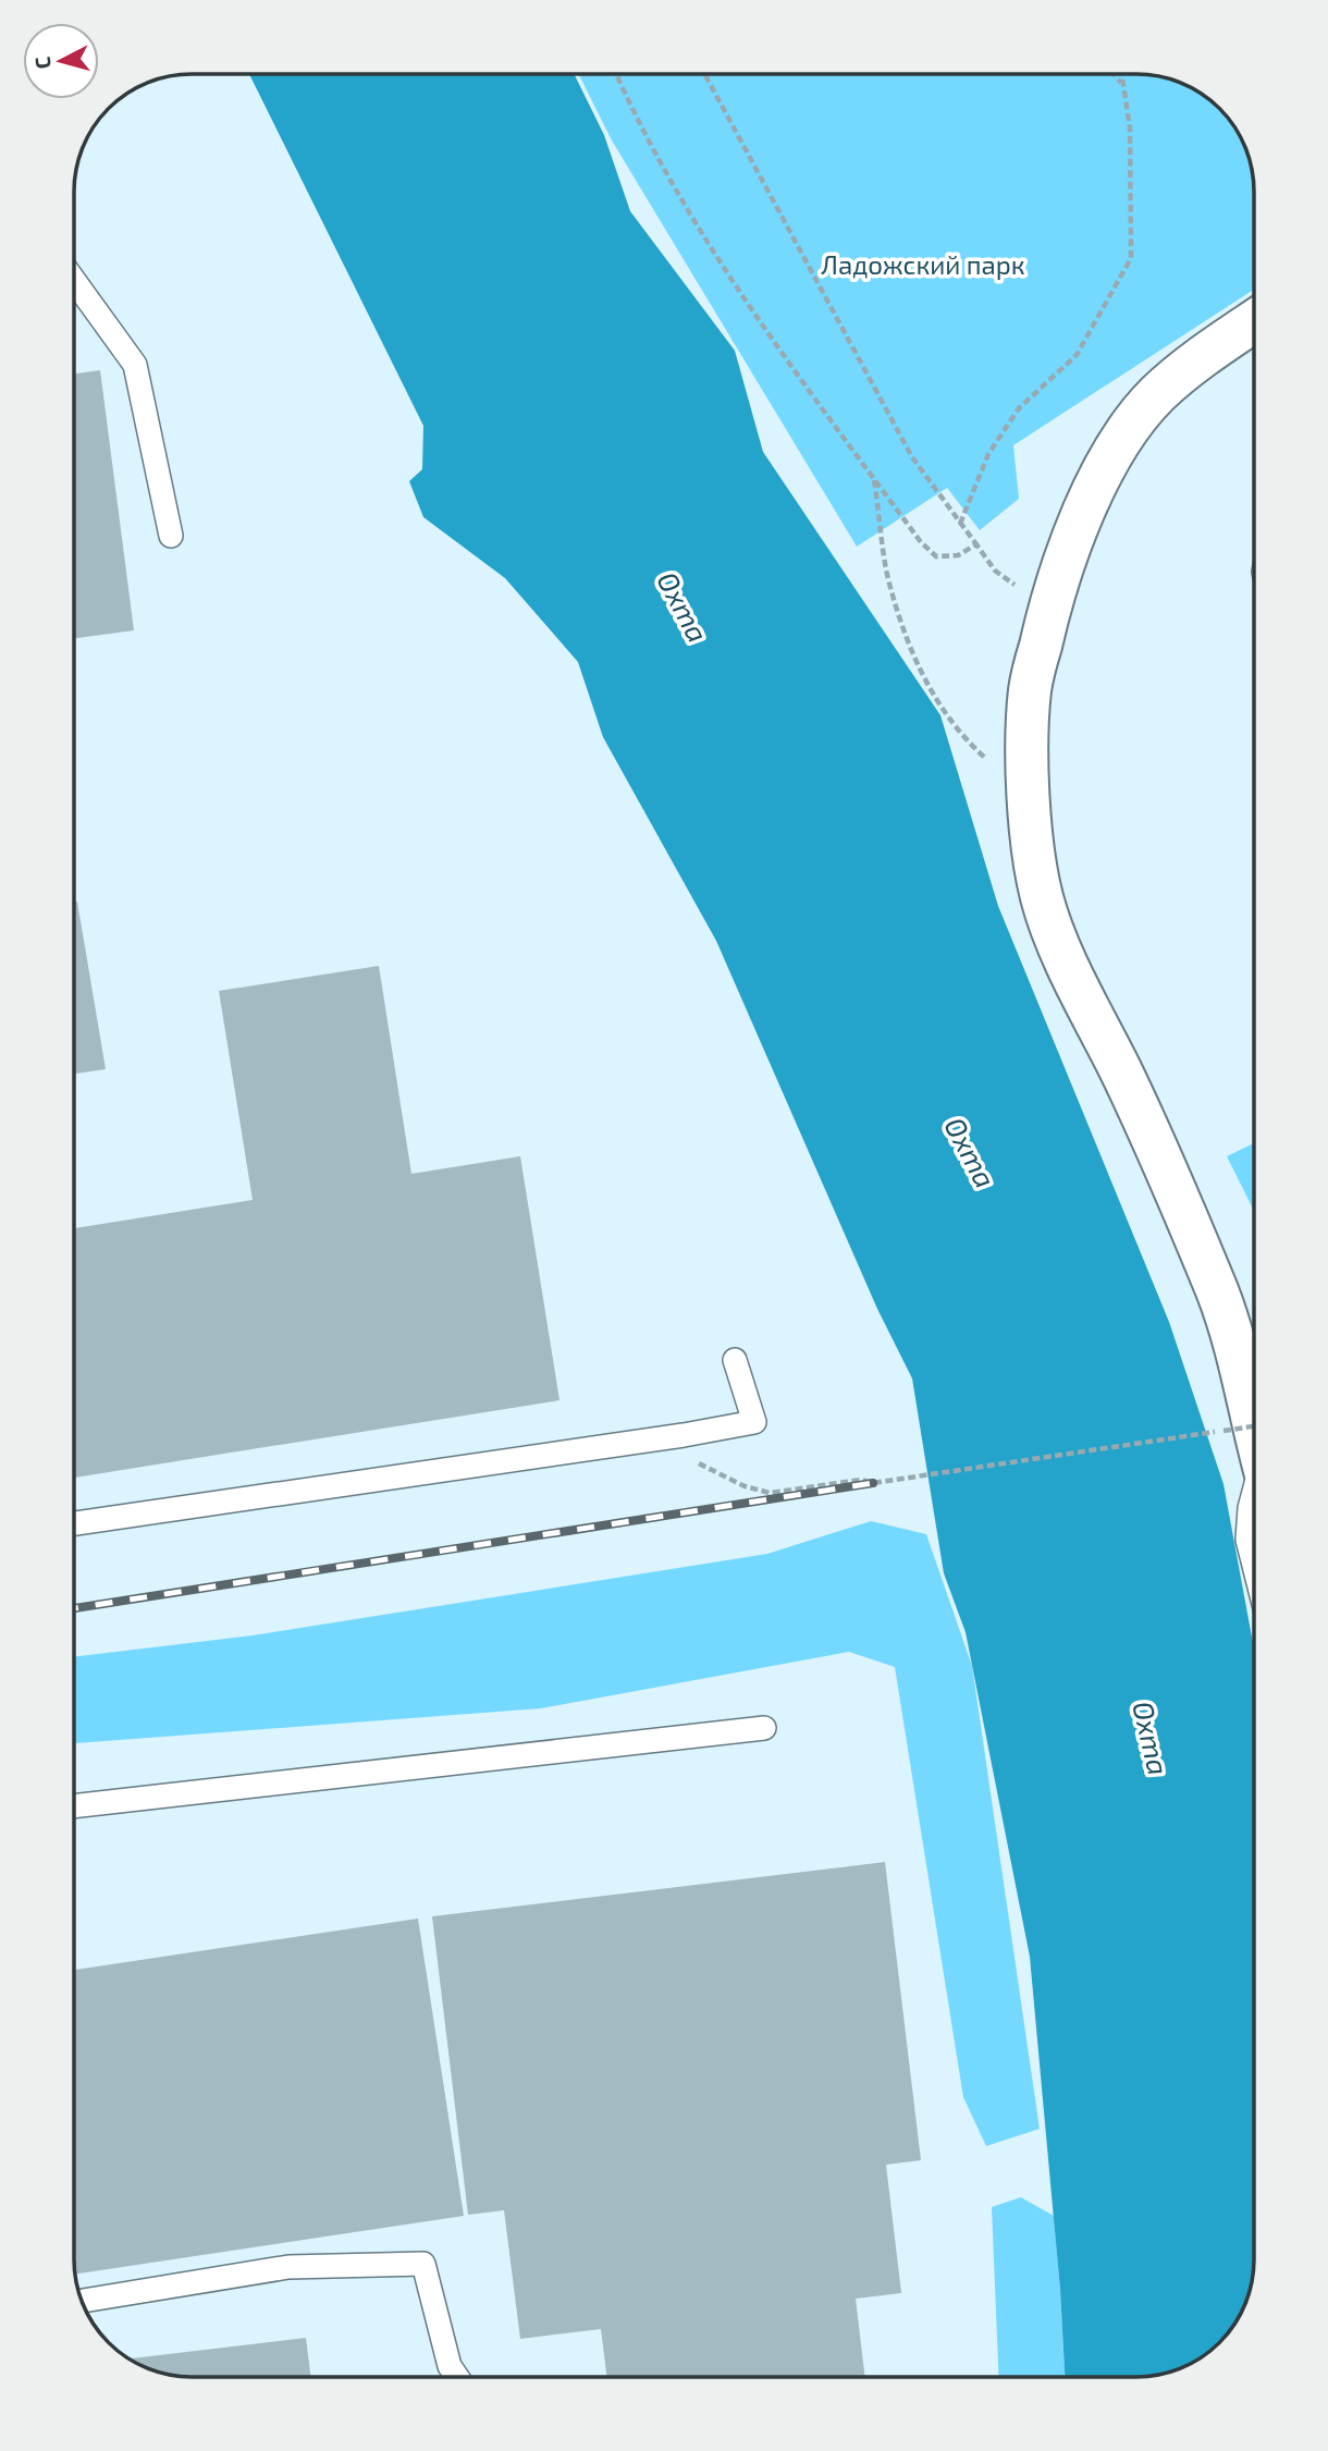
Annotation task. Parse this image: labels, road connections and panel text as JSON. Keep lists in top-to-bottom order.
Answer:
{
  "water": ["Охта"],
  "parks": ["Ладожский парк"],
  "north": "left"
}
